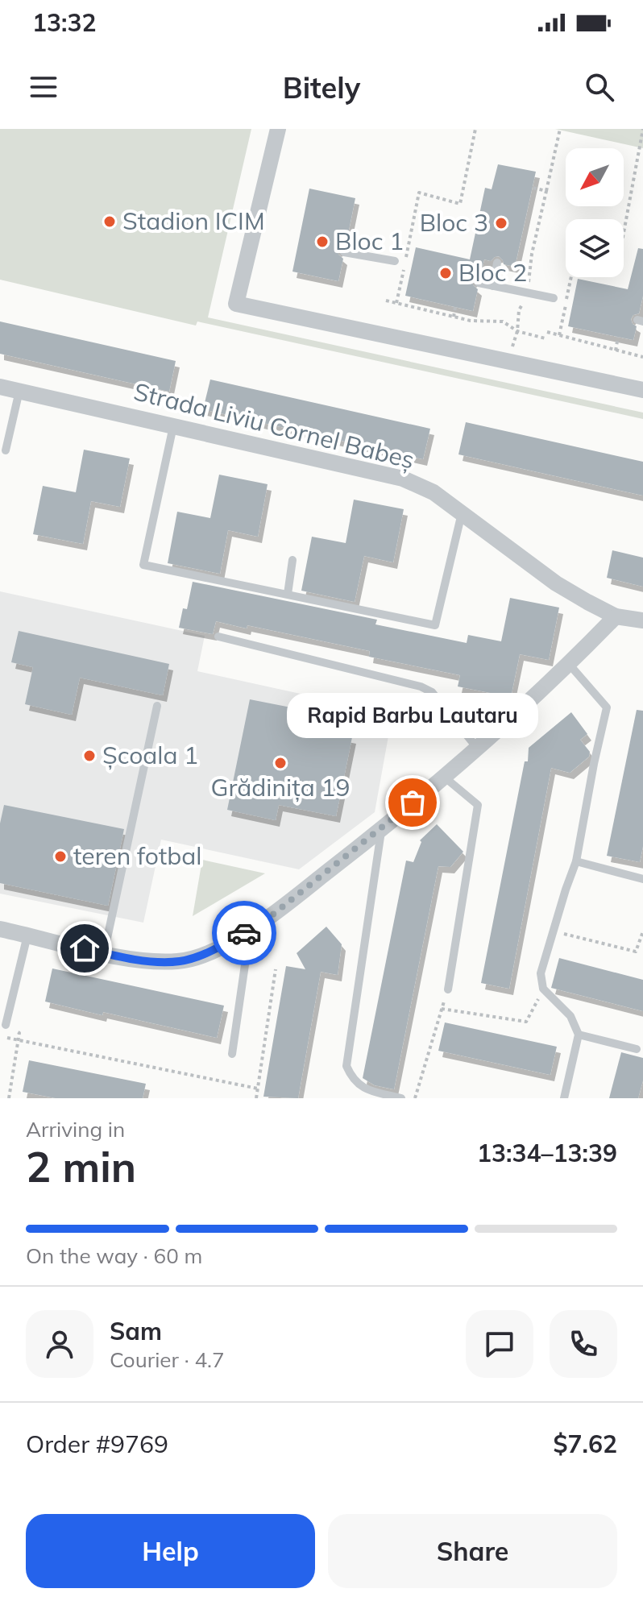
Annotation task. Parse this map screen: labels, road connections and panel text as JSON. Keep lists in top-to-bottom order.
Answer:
{
  "streets": {
    "street": ["Strada Liviu Cornel Babeș"]
  },
  "places": [
    "Stadion ICIM",
    "Bloc 3",
    "Bloc 1",
    "Bloc 2",
    "Școala 1",
    "Grădinița 19",
    "Rapid Barbu Lautaru",
    "teren fotbal"
  ],
  "north": "bottom left",
  "page": {
    "status": "13:32",
    "header": "Bitely",
    "bubble": "Rapid Barbu Lautaru",
    "heading": ["2 min", "Arriving in", "13:34–13:39"],
    "panel": [
      "Sam",
      "Courier · 4.7",
      "Order #9769",
      "$7.62"
    ],
    "bar": "On the way · 60 m",
    "buttons": ["Help", "Share"]
  }
}
